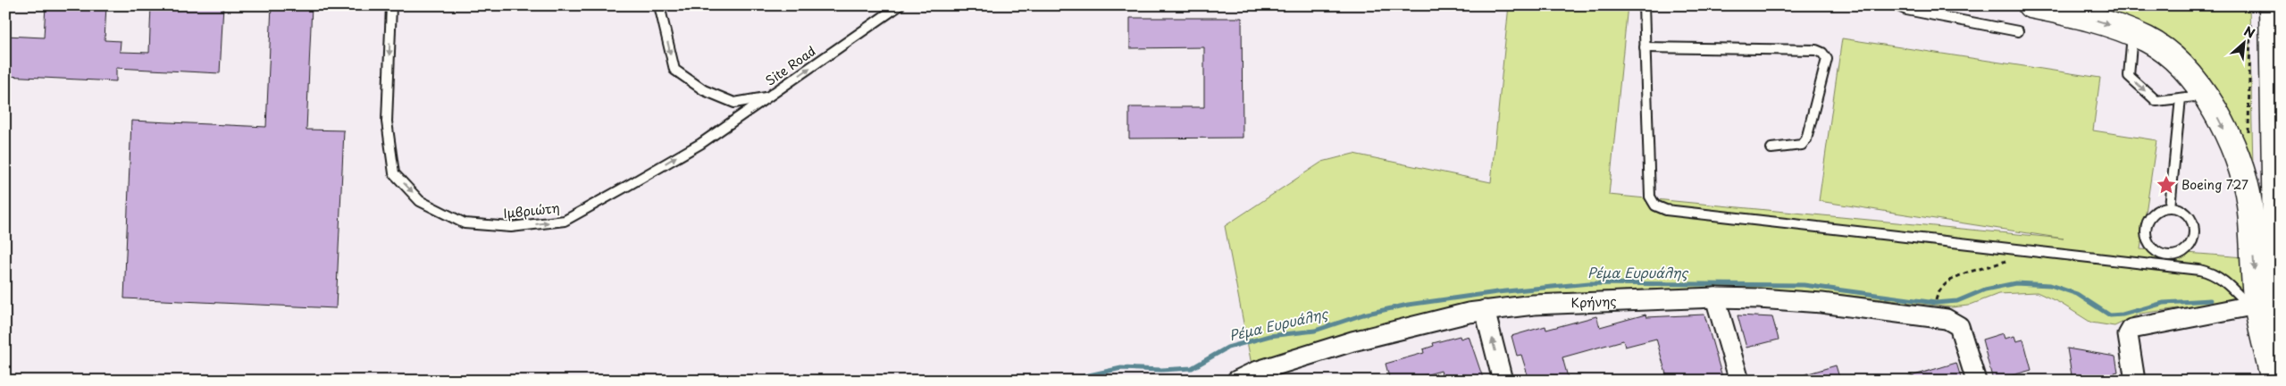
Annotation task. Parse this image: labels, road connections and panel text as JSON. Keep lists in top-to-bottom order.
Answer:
{
  "streets": {
    "street": ["Κρήνης"],
    "lane": ["Site Road", "Ιμβριώτη"]
  },
  "crossings": [
    ["Site Road", "Ιμβριώτη"]
  ],
  "water": ["Ρέμα Ευρυάλης"],
  "places": {
    "place": ["Boeing 727"]
  },
  "north": "top right"
}
